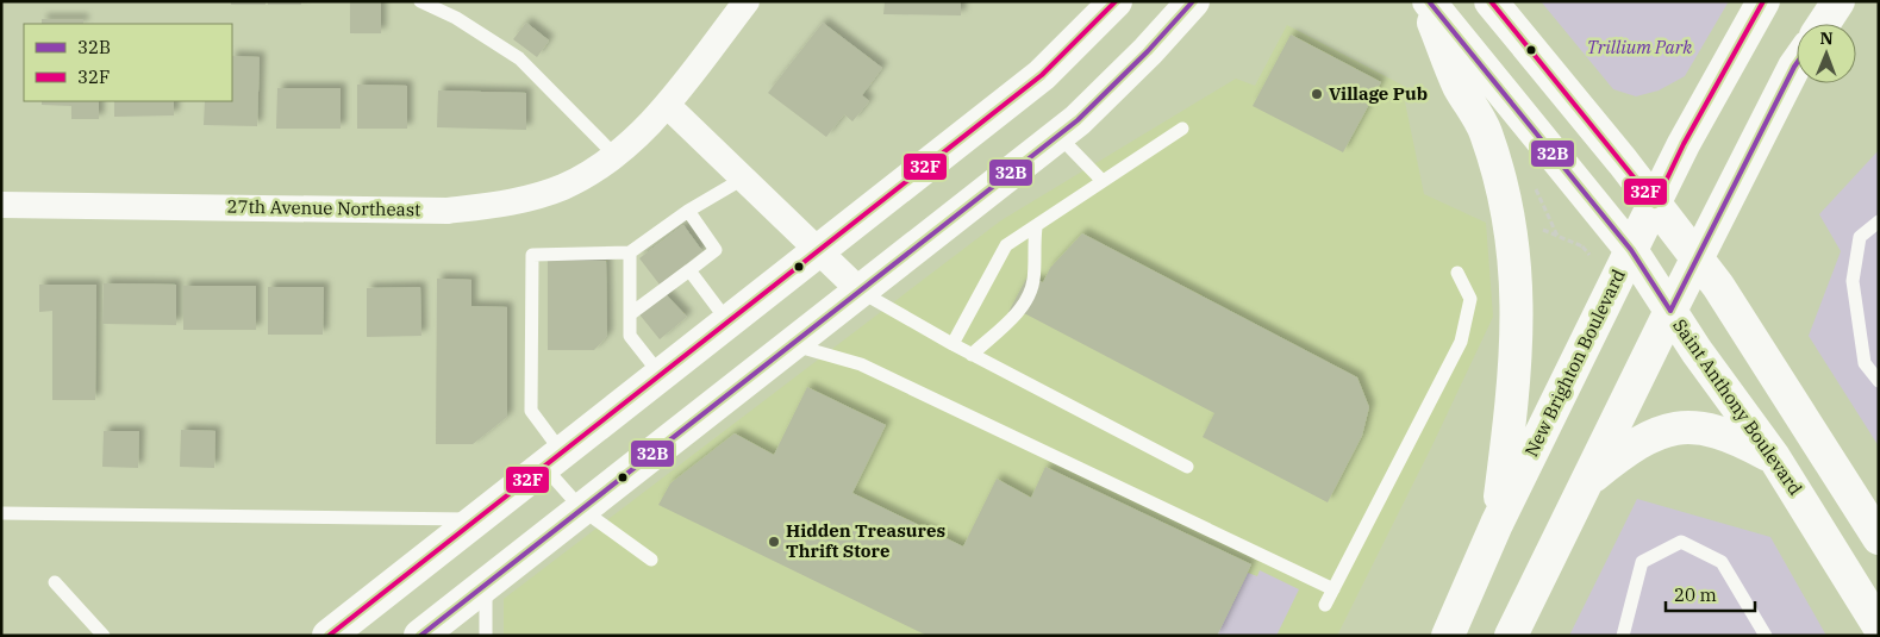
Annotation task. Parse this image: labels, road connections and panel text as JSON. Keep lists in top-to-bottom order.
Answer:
{
  "streets": {
    "main road": ["New Brighton Boulevard", "Saint Anthony Boulevard"],
    "street": ["27th Avenue Northeast"]
  },
  "crossings": [
    ["New Brighton Boulevard", "Saint Anthony Boulevard"]
  ],
  "parks": ["Trillium Park"],
  "places": ["Village Pub", "Hidden Treasures Thrift Store"],
  "lines": ["transit line 32B", "transit line 32F"],
  "legend": ["32B", "32F"],
  "scale_bar": "20 m",
  "north": "top"
}
